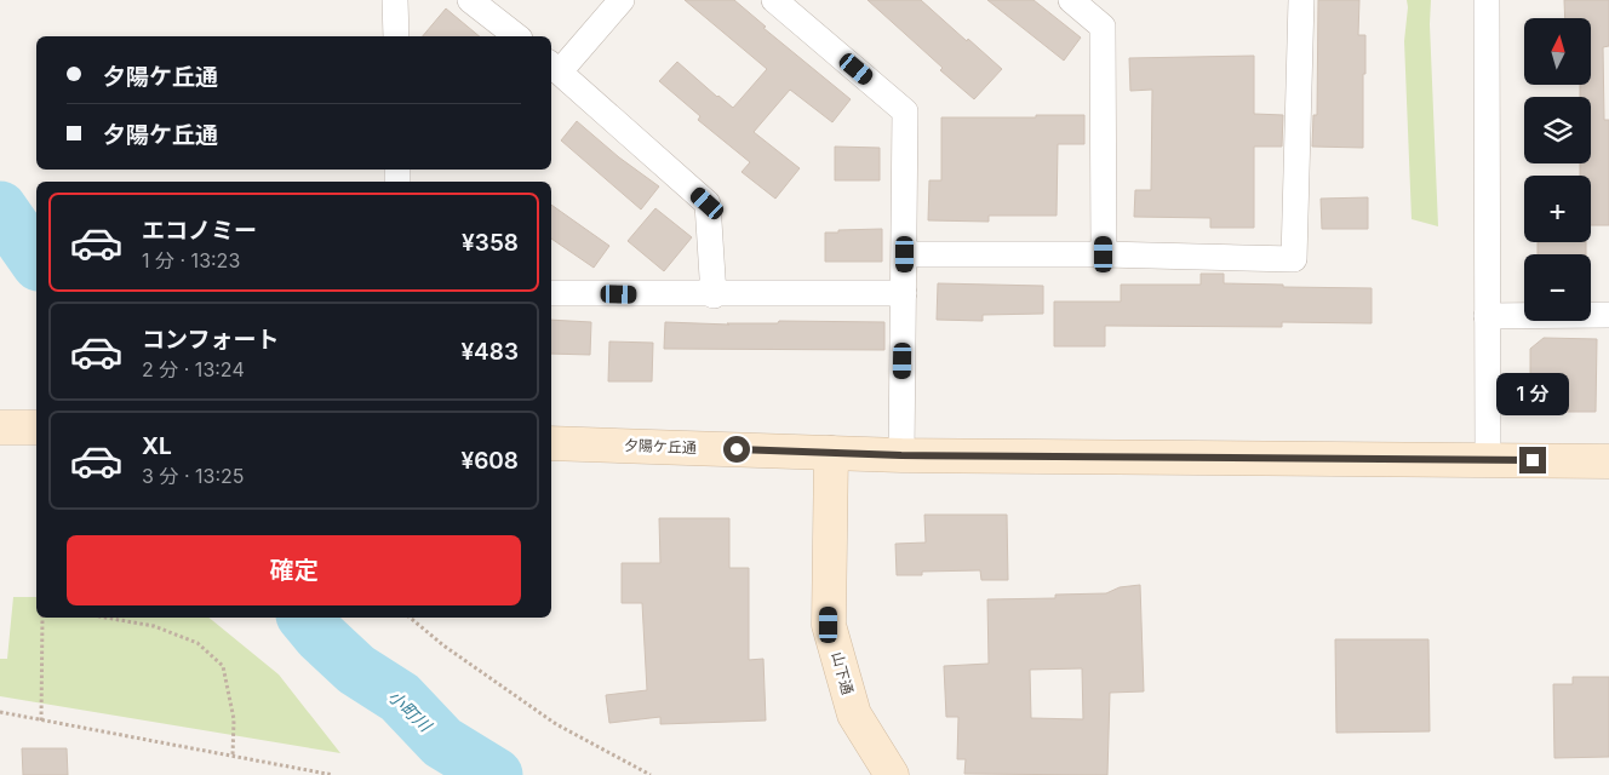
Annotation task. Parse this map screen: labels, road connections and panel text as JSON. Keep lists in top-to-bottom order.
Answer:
{
  "streets": {
    "street": ["夕陽ケ丘通", "山下通"]
  },
  "crossings": [
    ["夕陽ケ丘通", "山下通"]
  ],
  "water": ["小町川"],
  "north": "top",
  "page": {
    "map_buttons": ["+", "−"],
    "banner": ["夕陽ケ丘通", "夕陽ケ丘通"],
    "list": [
      {
        "name": "エコノミー",
        "note": "1 分 · 13:23",
        "value": "¥358"
      },
      {
        "name": "コンフォート",
        "note": "2 分 · 13:24",
        "value": "¥483"
      },
      {
        "name": "XL",
        "note": "3 分 · 13:25",
        "value": "¥608"
      }
    ],
    "bubble": "1 分",
    "buttons": "確定"
  }
}
